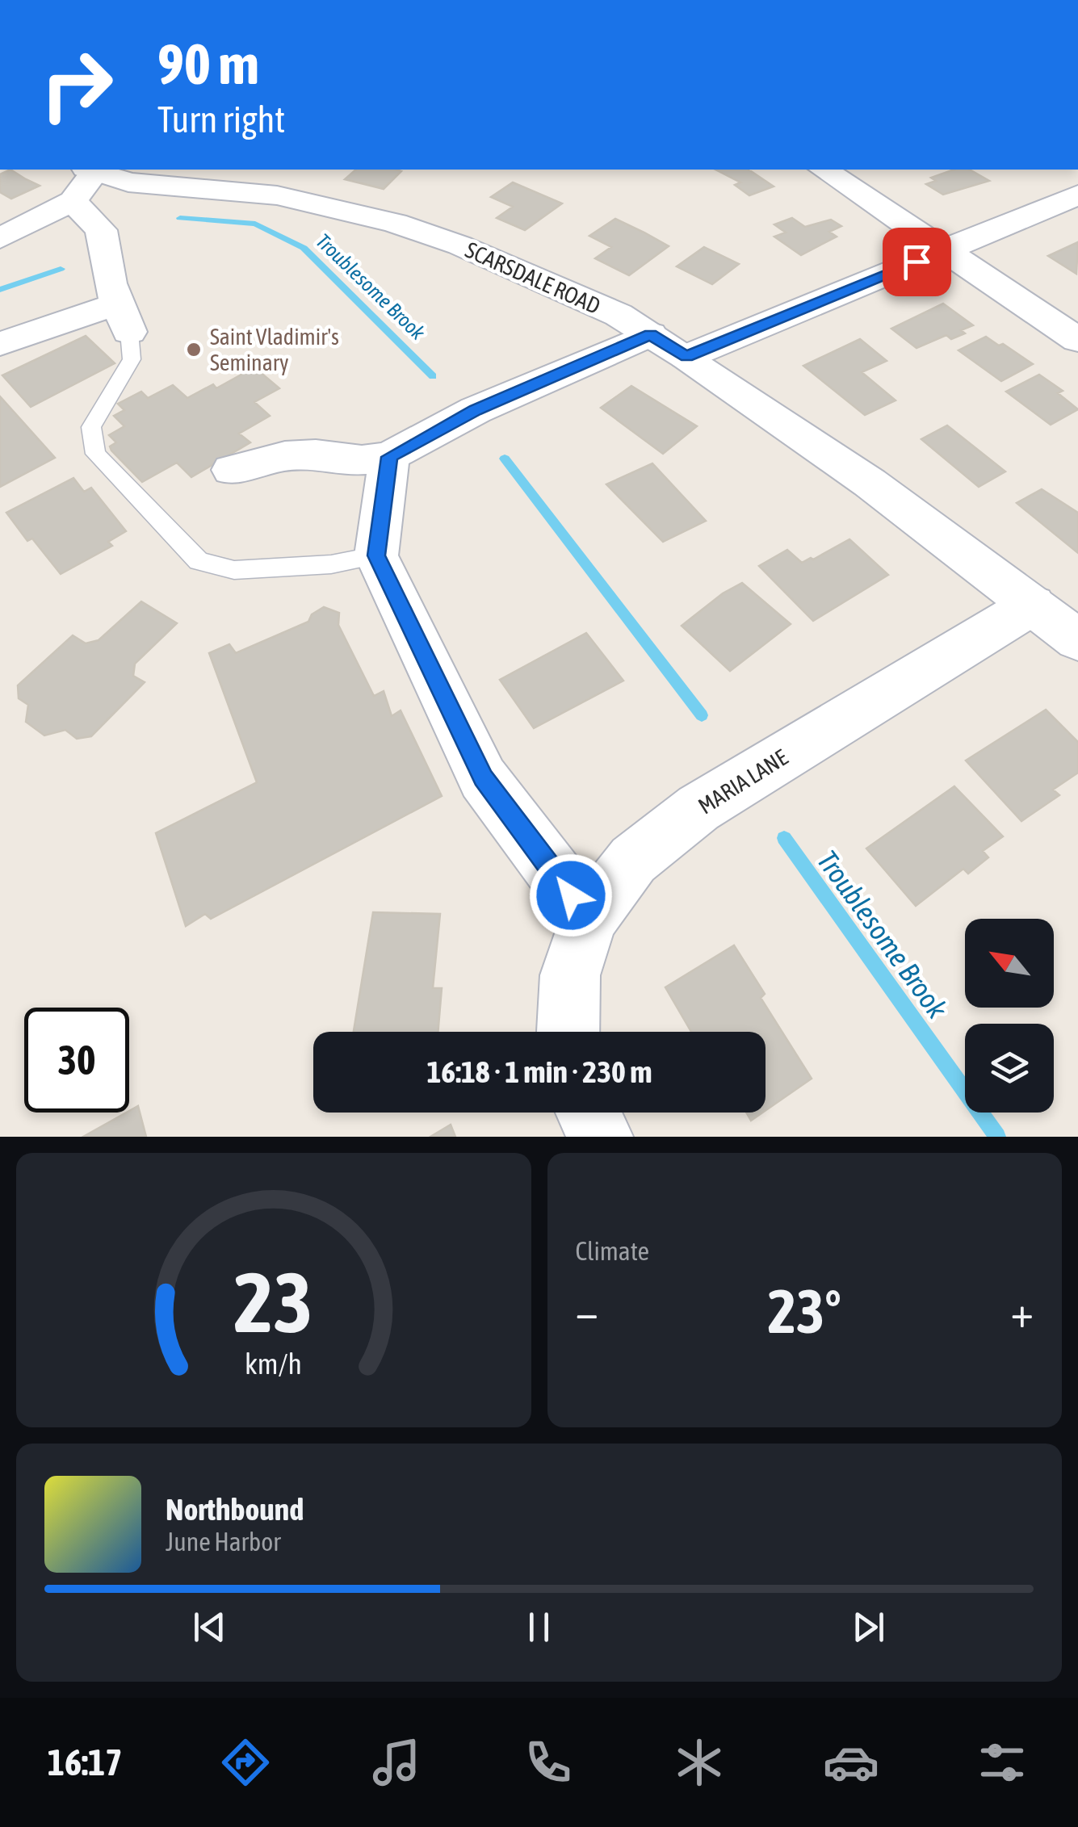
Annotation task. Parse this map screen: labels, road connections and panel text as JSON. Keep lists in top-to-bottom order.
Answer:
{
  "streets": {
    "street": ["SCARSDALE ROAD", "MARIA LANE"]
  },
  "crossings": [
    ["SCARSDALE ROAD", "MARIA LANE"]
  ],
  "water": ["Troublesome Brook"],
  "places": ["Saint Vladimir's Seminary"],
  "north": "top left",
  "page": {
    "turn": ["90 m", "Turn right"],
    "limit": "30",
    "trip": "16:18 · 1 min · 230 m",
    "tile": "Climate",
    "heat": ["−", "23°", "+"],
    "song": ["Northbound", "June Harbor"],
    "tabs": "16:17",
    "gauge": ["23", "km/h"]
  }
}
